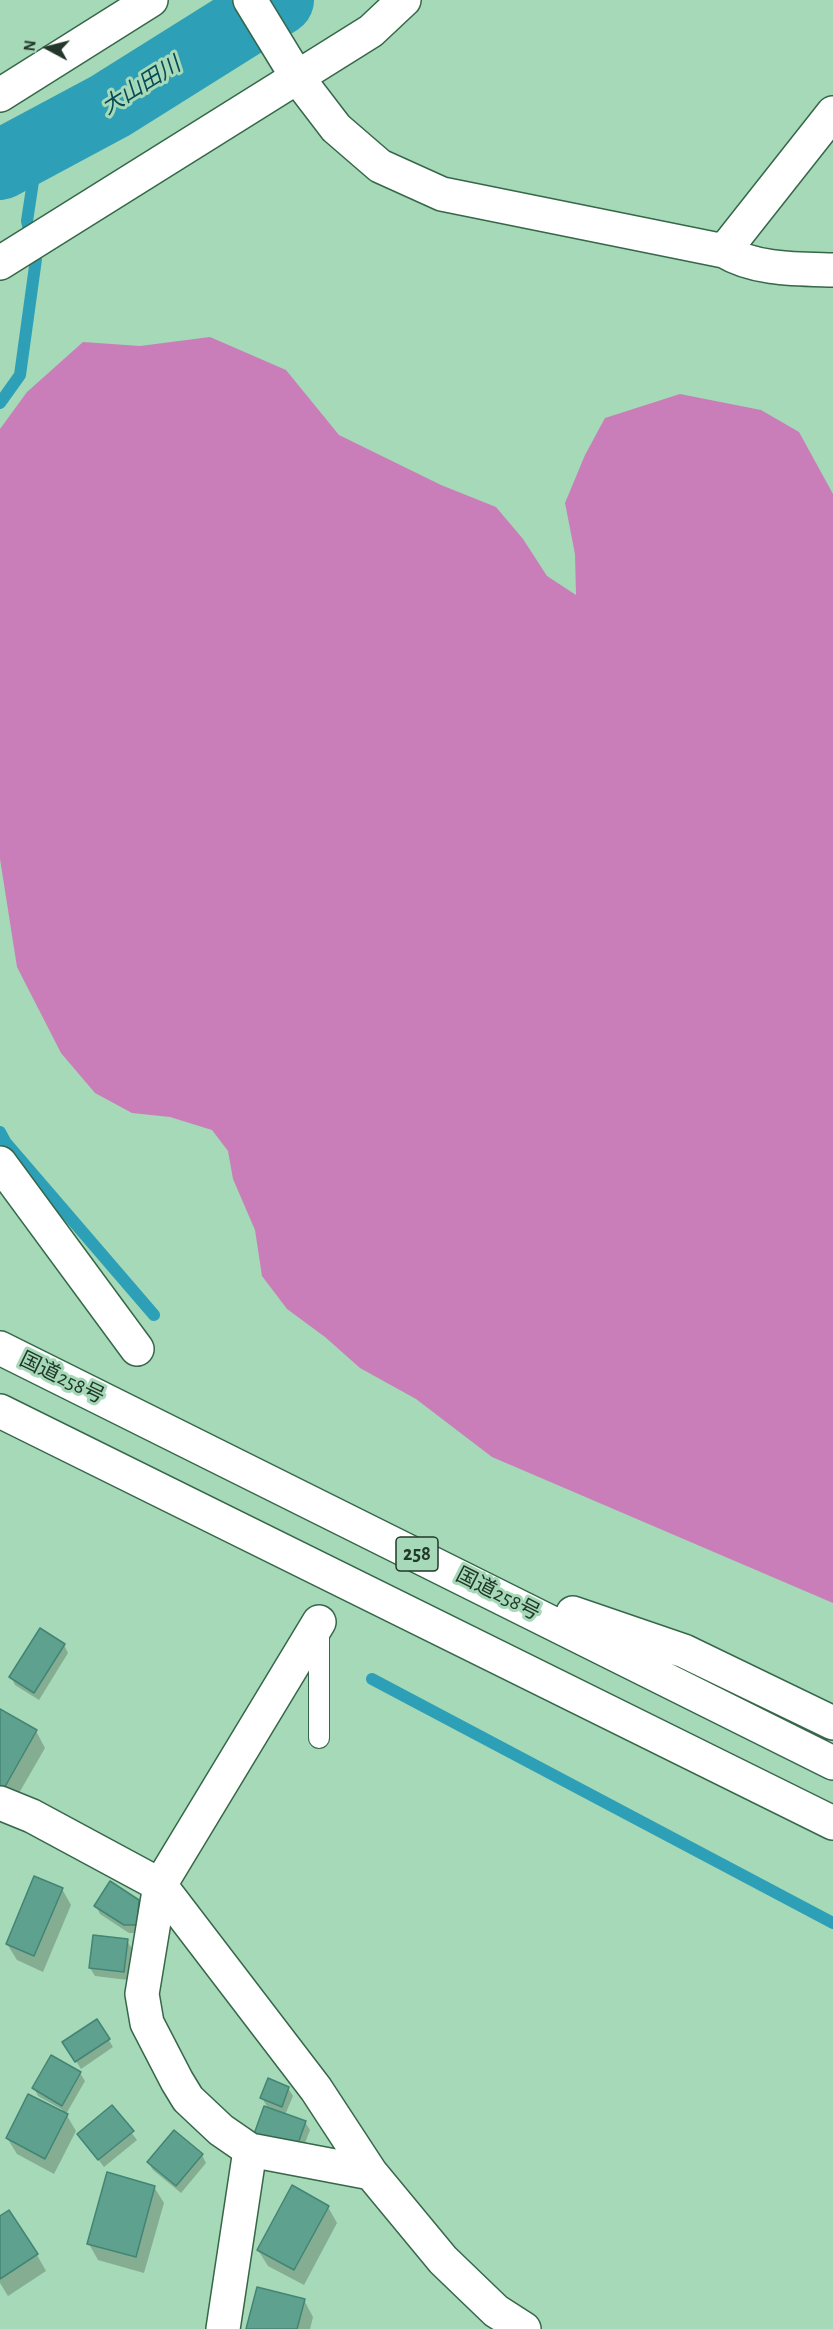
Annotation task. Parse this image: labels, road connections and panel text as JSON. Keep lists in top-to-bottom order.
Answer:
{
  "streets": {
    "main road": ["国道258号", "258"]
  },
  "water": ["大山田川"],
  "north": "left"
}
